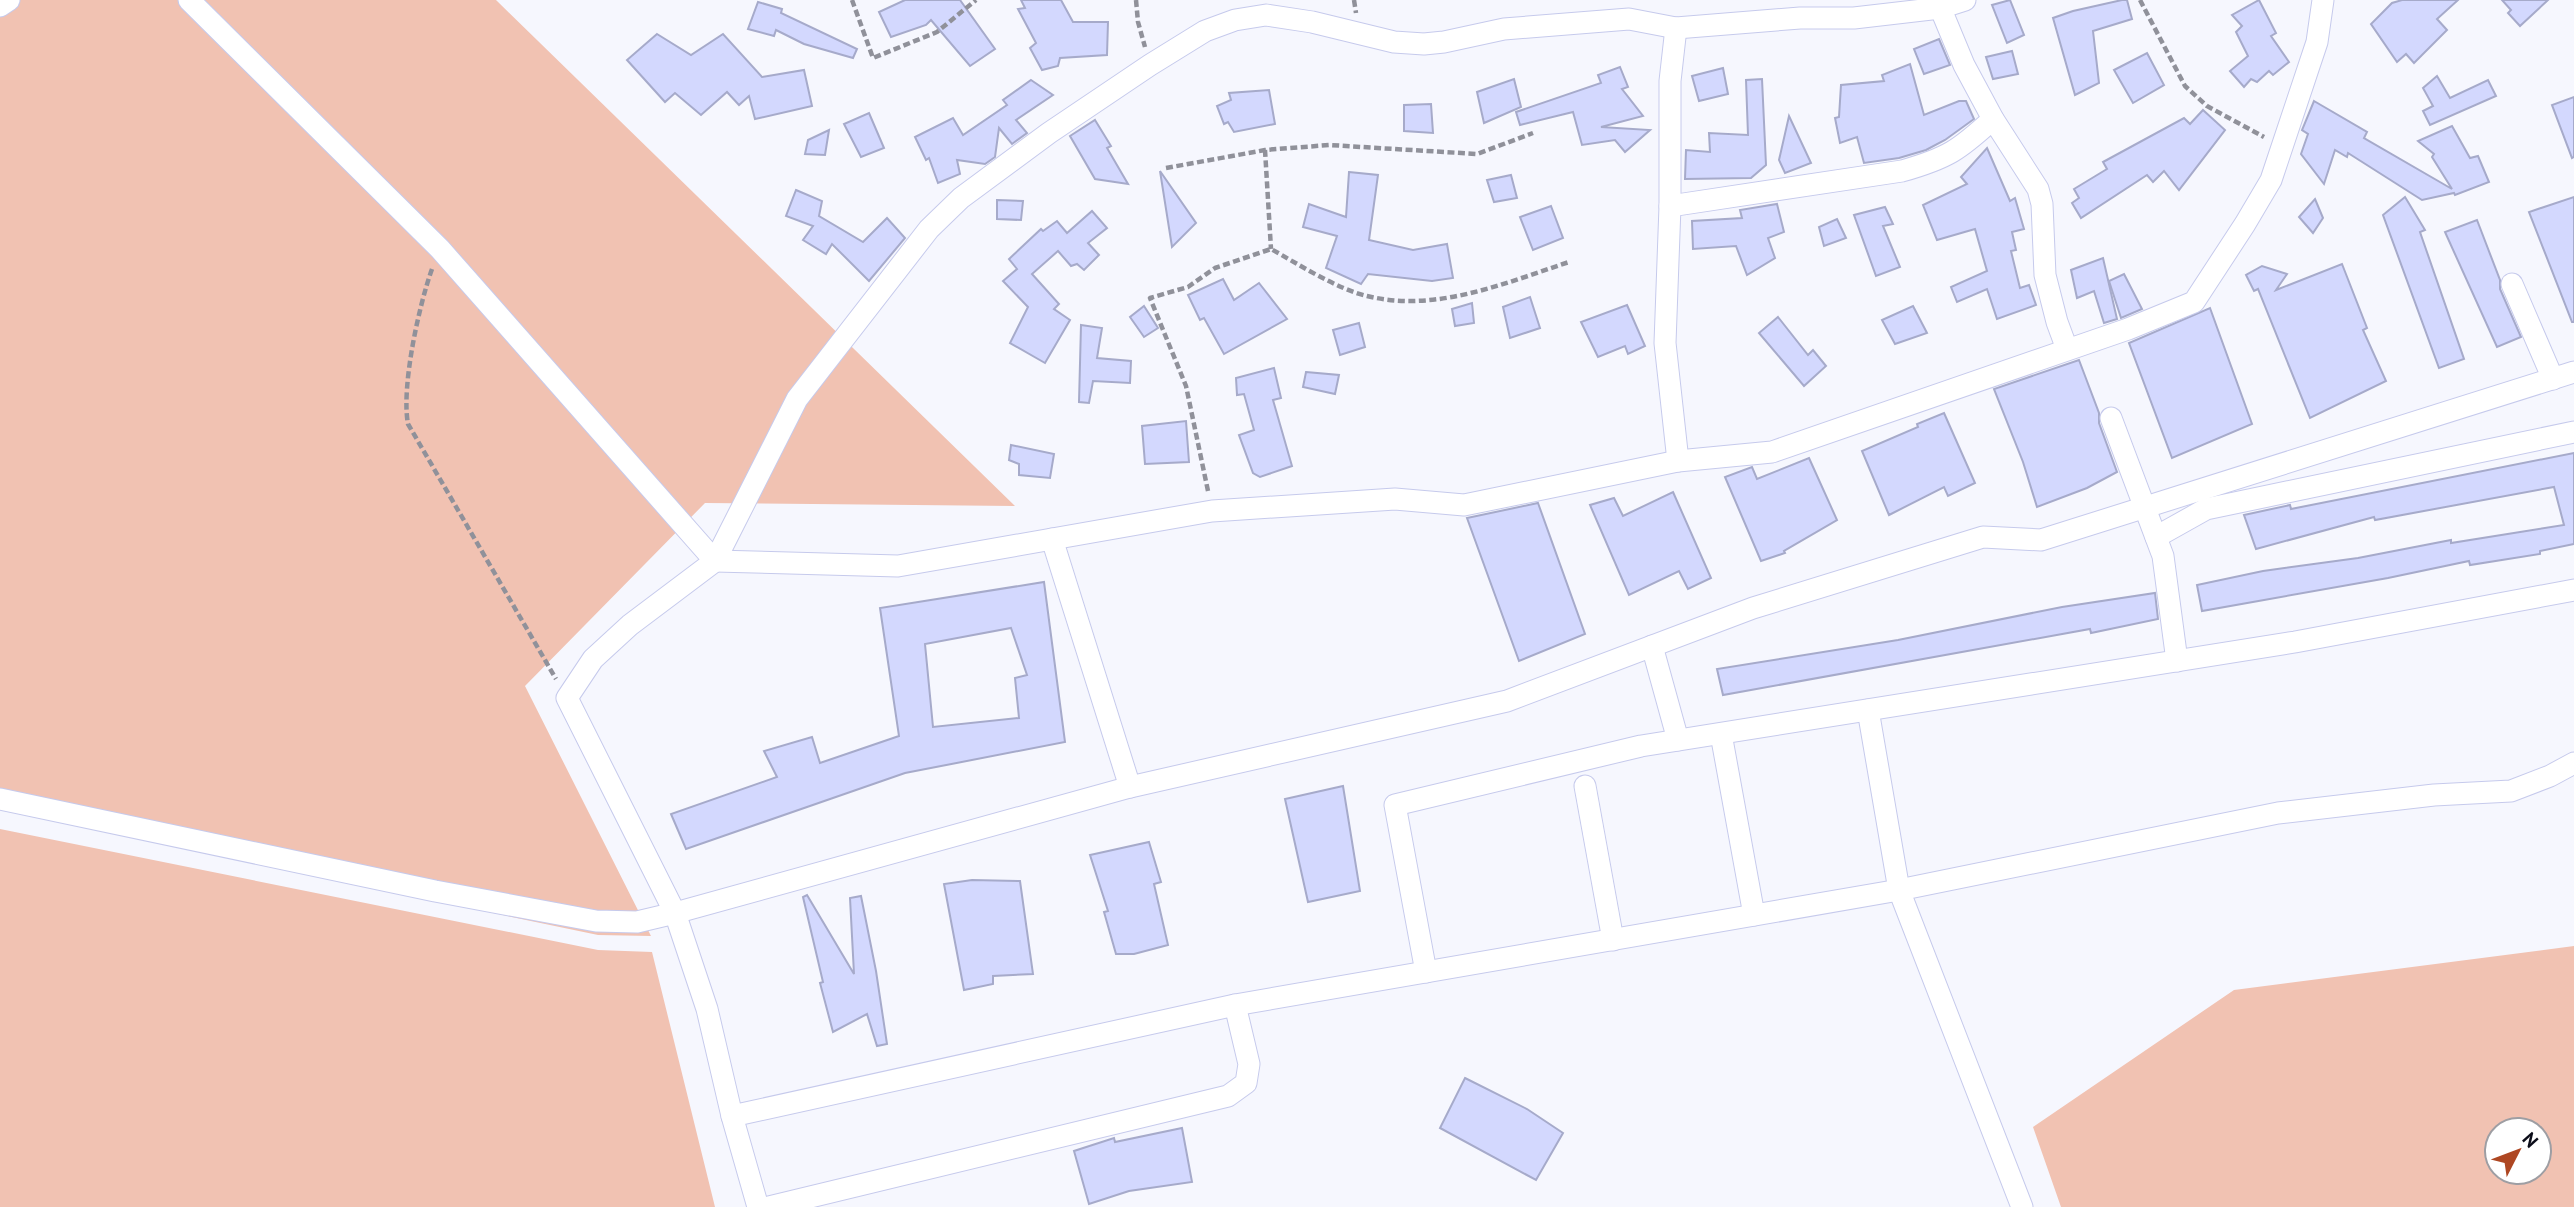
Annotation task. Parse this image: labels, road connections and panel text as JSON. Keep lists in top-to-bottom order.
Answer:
{
  "north": "top right"
}
